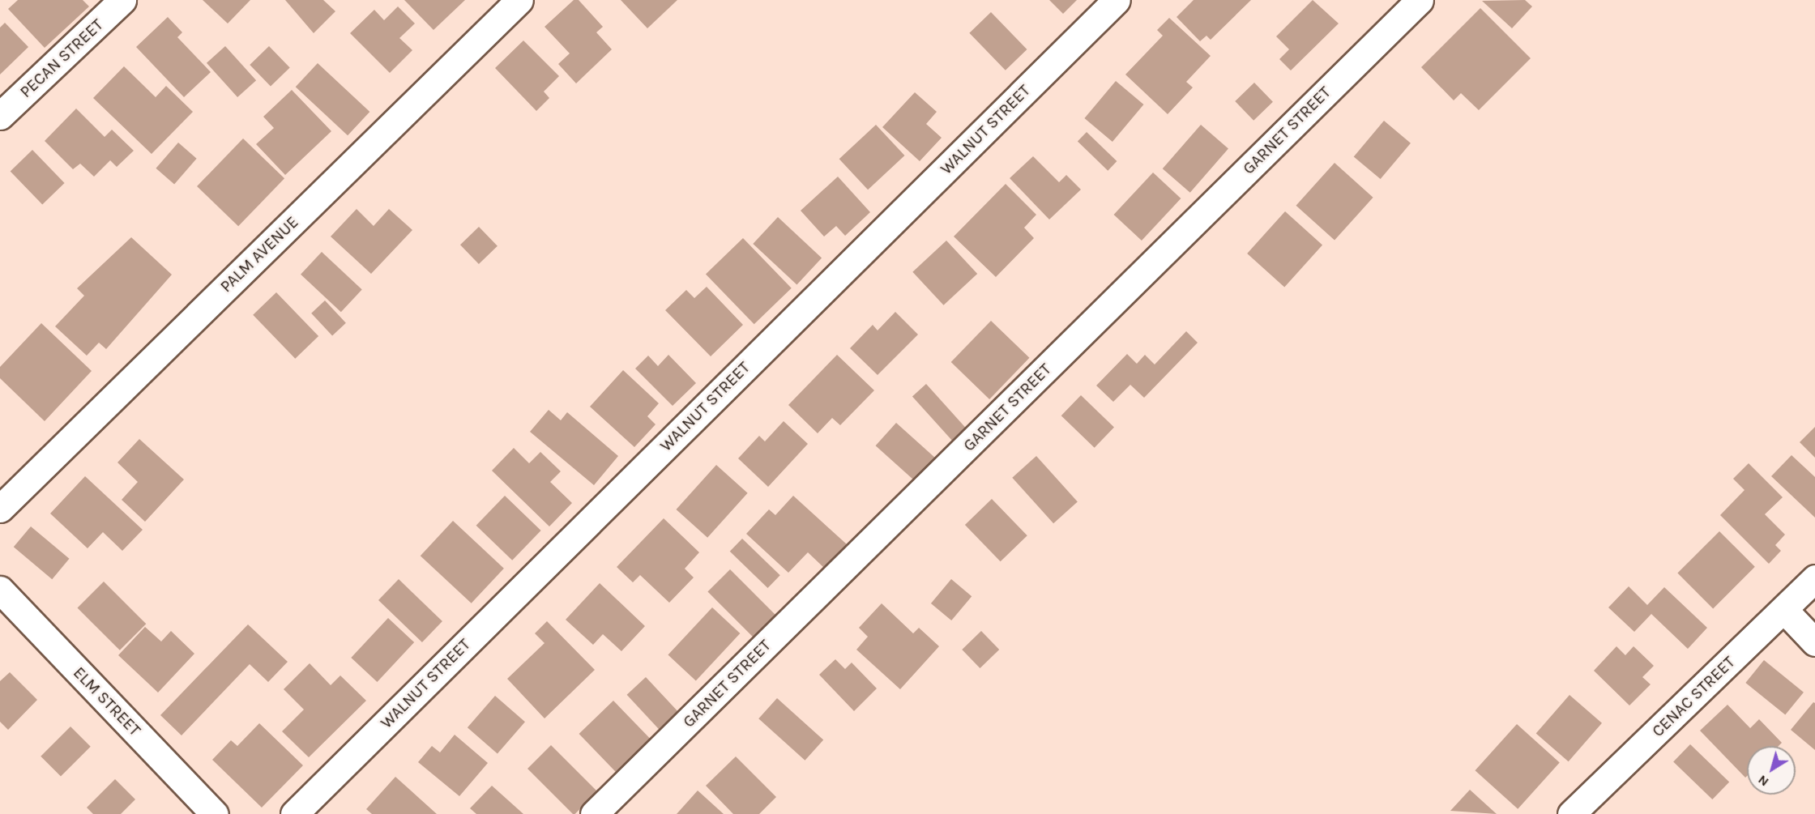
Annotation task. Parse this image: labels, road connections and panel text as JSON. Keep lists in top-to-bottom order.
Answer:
{
  "streets": {
    "street": [
      "PECAN STREET",
      "WALNUT STREET",
      "GARNET STREET",
      "PALM AVENUE",
      "CENAC STREET",
      "ELM STREET"
    ]
  },
  "north": "bottom left"
}
